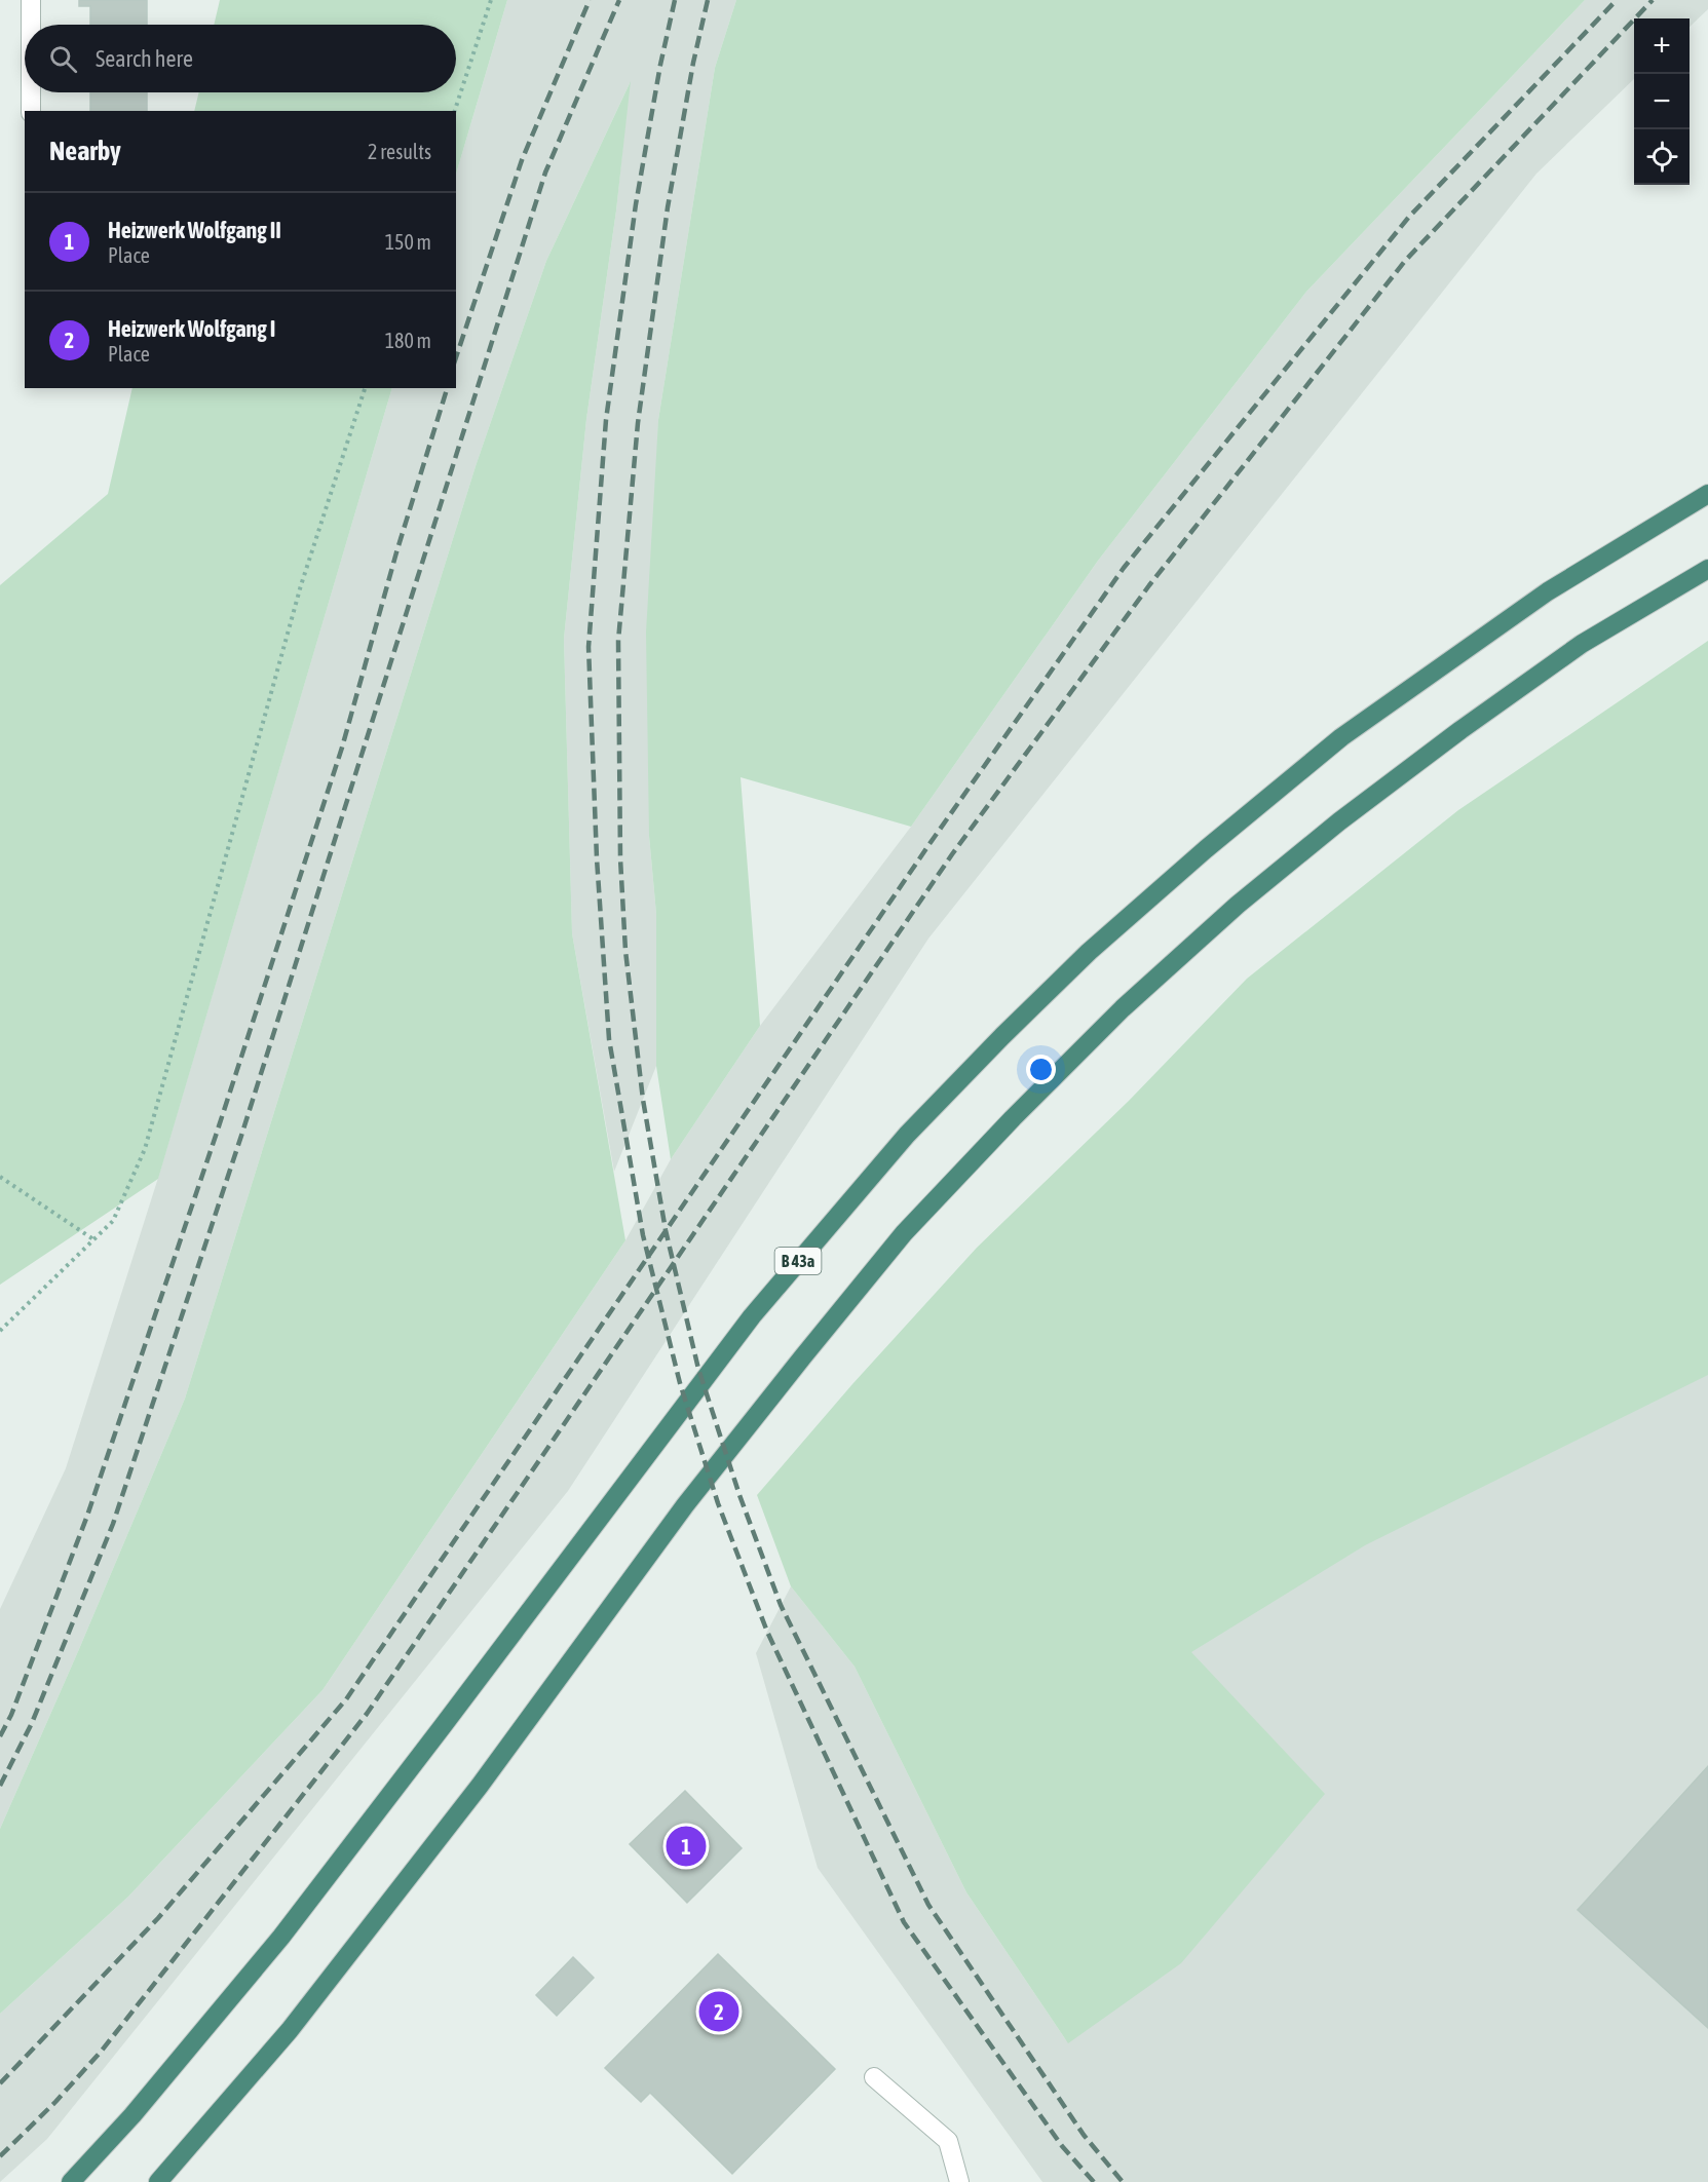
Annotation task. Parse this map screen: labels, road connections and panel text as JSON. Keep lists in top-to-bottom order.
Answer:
{
  "streets": {
    "highway": ["B 43a"]
  },
  "page": {
    "map_buttons": ["+", "−"],
    "search": "Search here",
    "heading": ["Nearby", "2 results"],
    "list": [
      {
        "mark": "1",
        "name": "Heizwerk Wolfgang II",
        "note": "Place",
        "value": "150 m"
      },
      {
        "mark": "2",
        "name": "Heizwerk Wolfgang I",
        "note": "Place",
        "value": "180 m"
      }
    ],
    "pins": ["1", "2"]
  }
}
